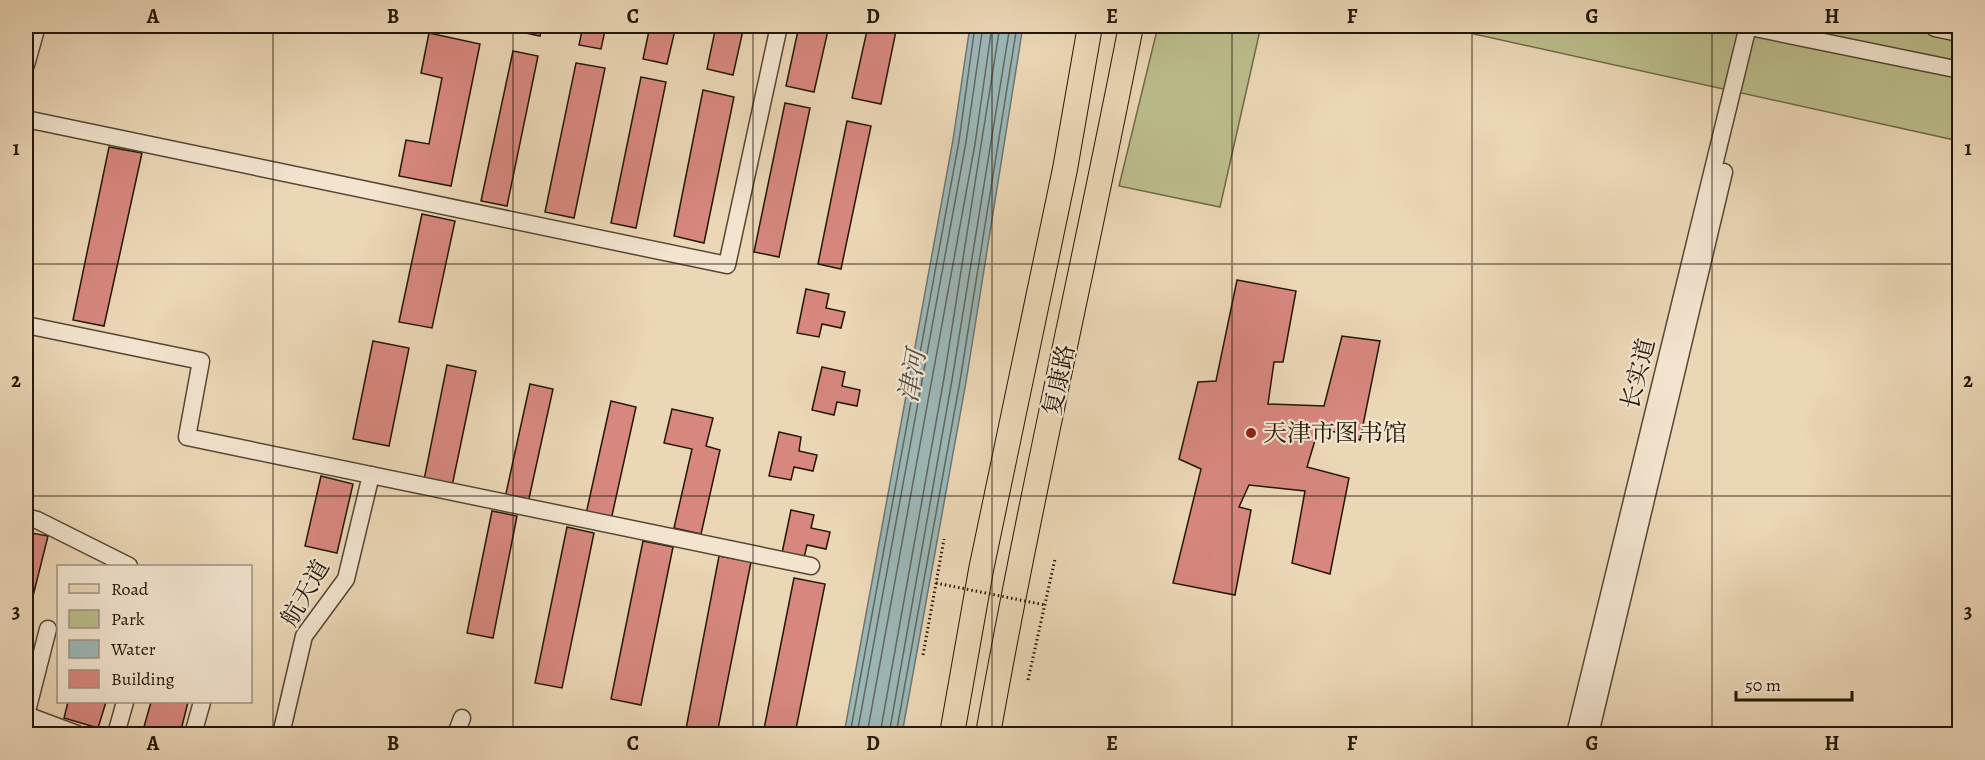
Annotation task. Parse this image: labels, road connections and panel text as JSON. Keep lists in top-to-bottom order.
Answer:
{
  "streets": {
    "highway": ["复康路"],
    "street": ["长实道", "航天道"]
  },
  "water": ["津河"],
  "places": ["天津市图书馆"],
  "legend": [
    "Road",
    "Park",
    "Water",
    "Building"
  ],
  "scale_bar": "50 m",
  "grid": {
    "columns": [
      "A",
      "B",
      "C",
      "D",
      "E",
      "F",
      "G",
      "H"
    ],
    "rows": ["1", "2", "3"]
  }
}
